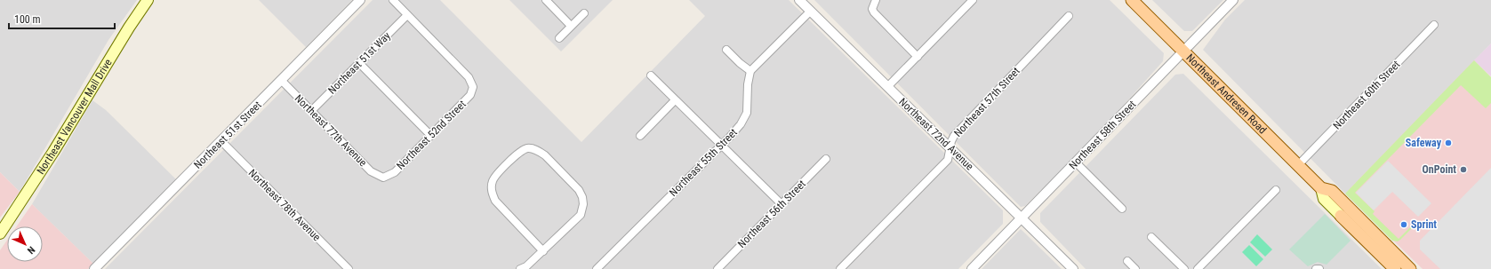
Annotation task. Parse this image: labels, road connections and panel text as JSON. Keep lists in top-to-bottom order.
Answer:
{
  "streets": {
    "main road": ["Northeast Andresen Road", "Northeast Vancouver Mall Drive"],
    "street": [
      "Northeast 51st Way",
      "Northeast 60th Street",
      "Northeast 57th Street",
      "Northeast 77th Avenue",
      "Northeast 72nd Avenue",
      "Northeast 51st Street",
      "Northeast 52nd Street",
      "Northeast 58th Street",
      "Northeast 55th Street",
      "Northeast 78th Avenue",
      "Northeast 56th Street"
    ]
  },
  "crossings": [
    ["Northeast 51st Way", "Northeast 77th Avenue"],
    ["Northeast 51st Way", "Northeast 52nd Street"],
    ["Northeast Andresen Road", "Northeast 60th Street"],
    ["Northeast Andresen Road", "Northeast 58th Street"],
    ["Northeast 57th Street", "Northeast 72nd Avenue"],
    ["Northeast 77th Avenue", "Northeast 51st Street"],
    ["Northeast 77th Avenue", "Northeast 52nd Street"],
    ["Northeast 72nd Avenue", "Northeast 58th Street"],
    ["Northeast 51st Street", "Northeast 78th Avenue"]
  ],
  "places": ["Safeway", "OnPoint", "Sprint"],
  "scale_bar": "100 m",
  "north": "bottom right"
}
